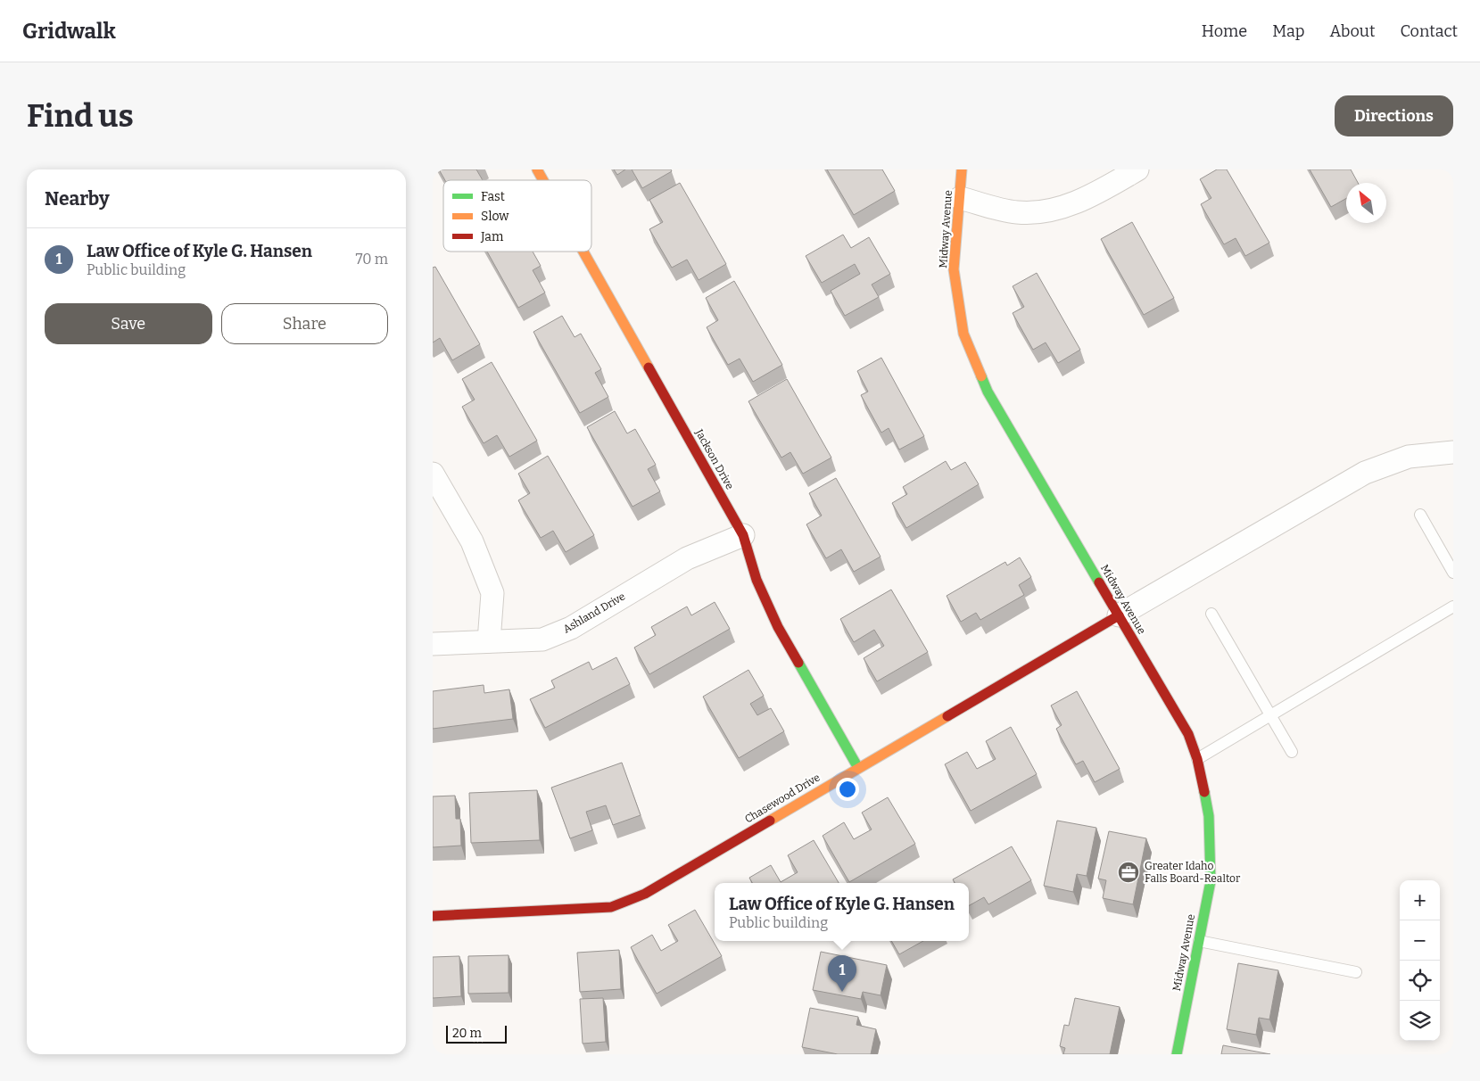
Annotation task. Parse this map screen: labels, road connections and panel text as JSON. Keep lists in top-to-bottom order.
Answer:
{
  "streets": {
    "street": [
      "Midway Avenue",
      "Jackson Drive",
      "Ashland Drive",
      "Chasewood Drive"
    ]
  },
  "crossings": [
    ["Midway Avenue", "Chasewood Drive"],
    ["Jackson Drive", "Ashland Drive"],
    ["Jackson Drive", "Chasewood Drive"]
  ],
  "places": {
    "office": ["Greater Idaho Falls Board-Realtor"]
  },
  "legend": ["Fast", "Slow", "Jam"],
  "scale_bar": "20 m",
  "north": "top left",
  "page": {
    "header": "Gridwalk",
    "nav": [
      "Home",
      "Map",
      "About",
      "Contact"
    ],
    "buttons": [
      "Directions",
      ["Save", "Share"]
    ],
    "title": "Find us",
    "heading": "Nearby",
    "list": [
      {
        "mark": "1",
        "name": "Law Office of Kyle G. Hansen",
        "note": "Public building",
        "value": "70 m"
      }
    ],
    "map_buttons": ["+", "−"],
    "popup": ["Law Office of Kyle G. Hansen", "Public building"],
    "pins": "1",
    "scale": "20 m"
  }
}
